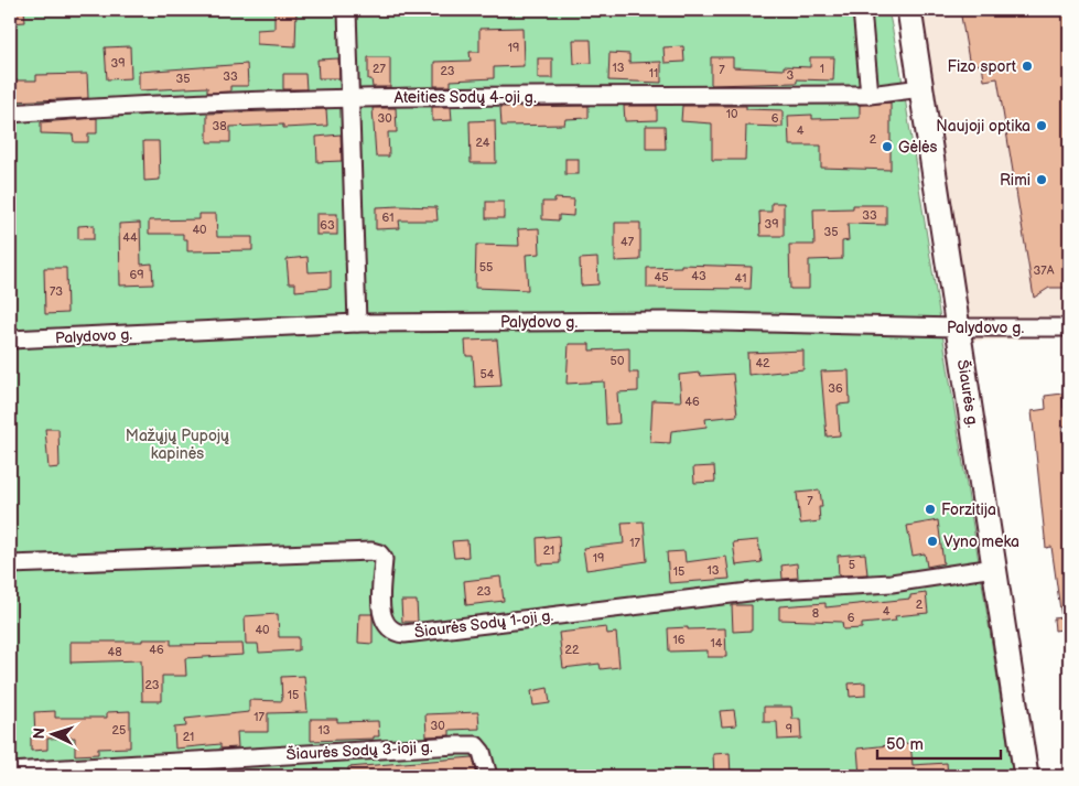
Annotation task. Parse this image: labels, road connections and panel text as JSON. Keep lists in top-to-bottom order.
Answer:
{
  "streets": {
    "main road": ["Šiaurės g."],
    "street": [
      "Ateities Sodų 4-oji g.",
      "Palydovo g.",
      "Šiaurės Sodų 1-oji g.",
      "Šiaurės Sodų 3-ioji g."
    ]
  },
  "crossings": [
    ["Ateities Sodų 4-oji g.", "Šiaurės g."],
    ["Palydovo g.", "Šiaurės g."],
    ["Šiaurės g.", "Šiaurės Sodų 1-oji g."]
  ],
  "parks": ["Mažųjų Pupojų kapinės"],
  "places": [
    "Fizo sport",
    "Naujoji optika",
    "Gėlės",
    "Rimi",
    "Forzitija",
    "Vyno meka"
  ],
  "house_numbers": [
    "19",
    "39",
    "13",
    "27",
    "1",
    "7",
    "23",
    "11",
    "3",
    "33",
    "35",
    "10",
    "30",
    "6",
    "38",
    "4",
    "2",
    "24",
    "33",
    "61",
    "39",
    "63",
    "40",
    "35",
    "44",
    "47",
    "55",
    "37A",
    "69",
    "43",
    "45",
    "41",
    "73",
    "50",
    "42",
    "54",
    "36",
    "46",
    "7",
    "17",
    "21",
    "19",
    "5",
    "13",
    "15",
    "23",
    "2",
    "4",
    "8",
    "6",
    "40",
    "16",
    "14",
    "46",
    "22",
    "48",
    "23",
    "15",
    "17",
    "30",
    "9",
    "25",
    "13",
    "21"
  ],
  "scale_bar": "50 m",
  "north": "left"
}
